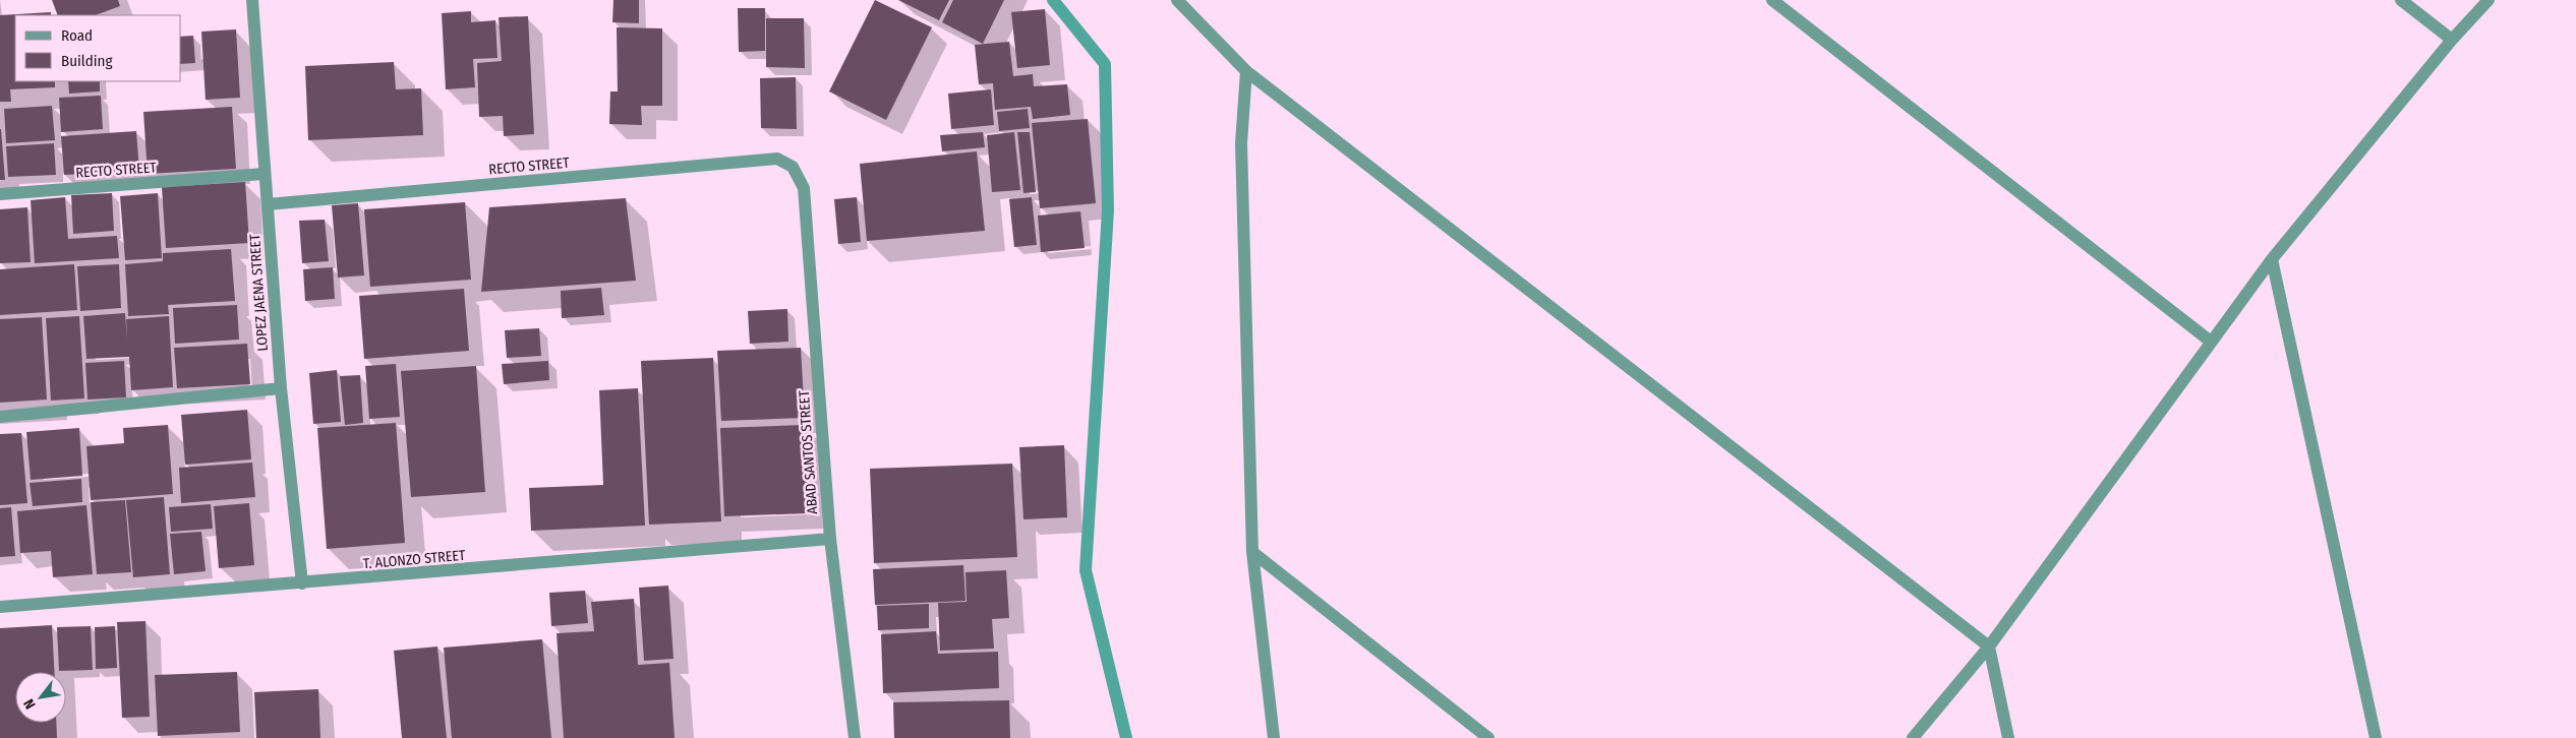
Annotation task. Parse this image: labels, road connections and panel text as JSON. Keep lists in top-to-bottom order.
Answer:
{
  "streets": {
    "street": [
      "RECTO STREET",
      "LOPEZ JAENA STREET",
      "ABAD SANTOS STREET",
      "T. ALONZO STREET"
    ]
  },
  "crossings": [
    ["RECTO STREET", "LOPEZ JAENA STREET"],
    ["RECTO STREET", "ABAD SANTOS STREET"],
    ["LOPEZ JAENA STREET", "T. ALONZO STREET"],
    ["ABAD SANTOS STREET", "T. ALONZO STREET"]
  ],
  "legend": ["Road", "Building"],
  "north": "bottom left"
}
